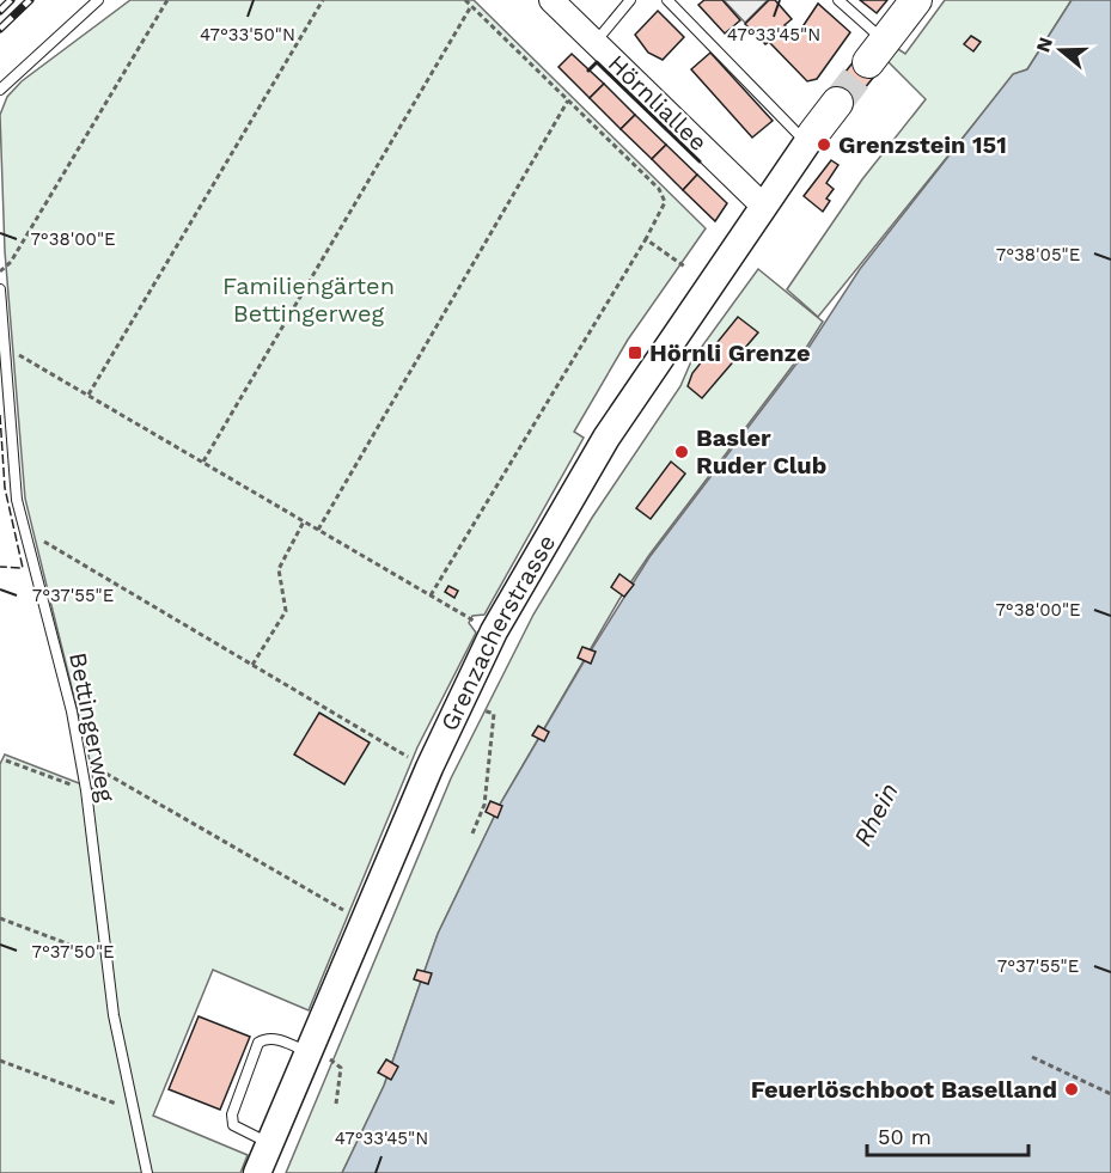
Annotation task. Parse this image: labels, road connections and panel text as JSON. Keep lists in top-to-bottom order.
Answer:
{
  "streets": {
    "main road": ["Grenzacherstrasse"],
    "street": ["Hörnliallee"],
    "lane": ["Bettingerweg"]
  },
  "crossings": [
    ["Hörnliallee", "Grenzacherstrasse"]
  ],
  "water": ["Rhein"],
  "parks": ["Familiengärten Bettingerweg"],
  "places": {
    "other": ["Grenzstein 151", "Basler Ruder Club", "Feuerlöschboot Baselland"],
    "transit": ["Hörnli Grenze"]
  },
  "scale_bar": "50 m",
  "north": "left",
  "coordinates": [
    "47°33'50\"N",
    "47°33'45\"N",
    "7°38'00\"E",
    "7°38'05\"E",
    "7°37'55\"E",
    "7°37'50\"E"
  ]
}
